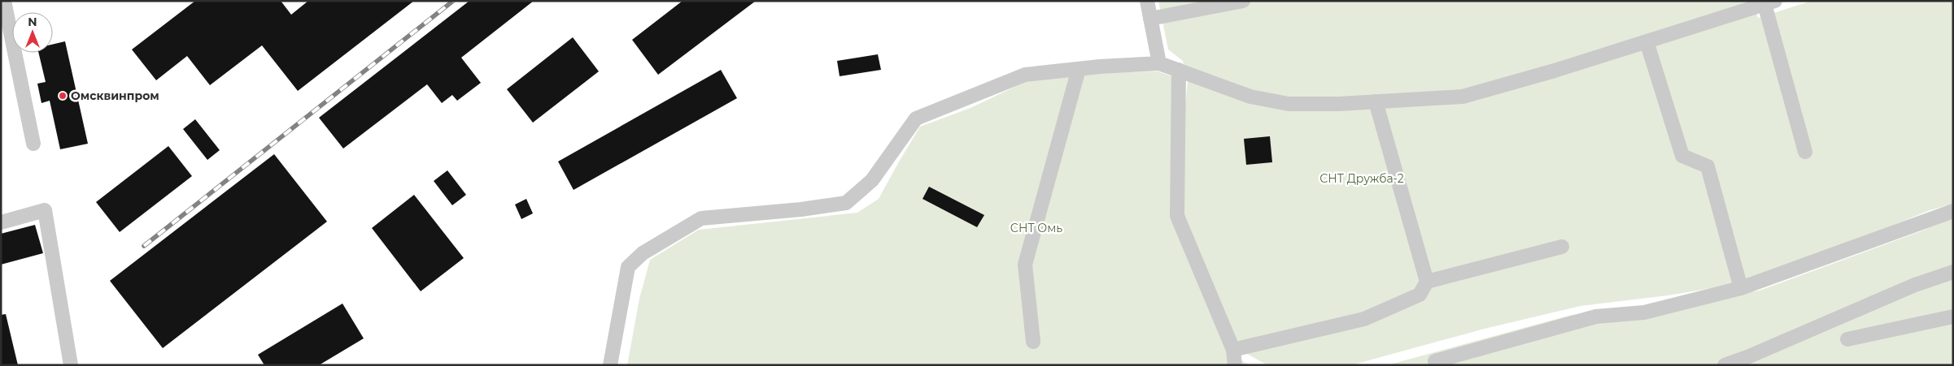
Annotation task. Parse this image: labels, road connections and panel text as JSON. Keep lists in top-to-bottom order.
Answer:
{
  "parks": ["СНТ Дружба-2", "СНТ Омь"],
  "places": ["Омсквинпром"],
  "north": "top"
}
